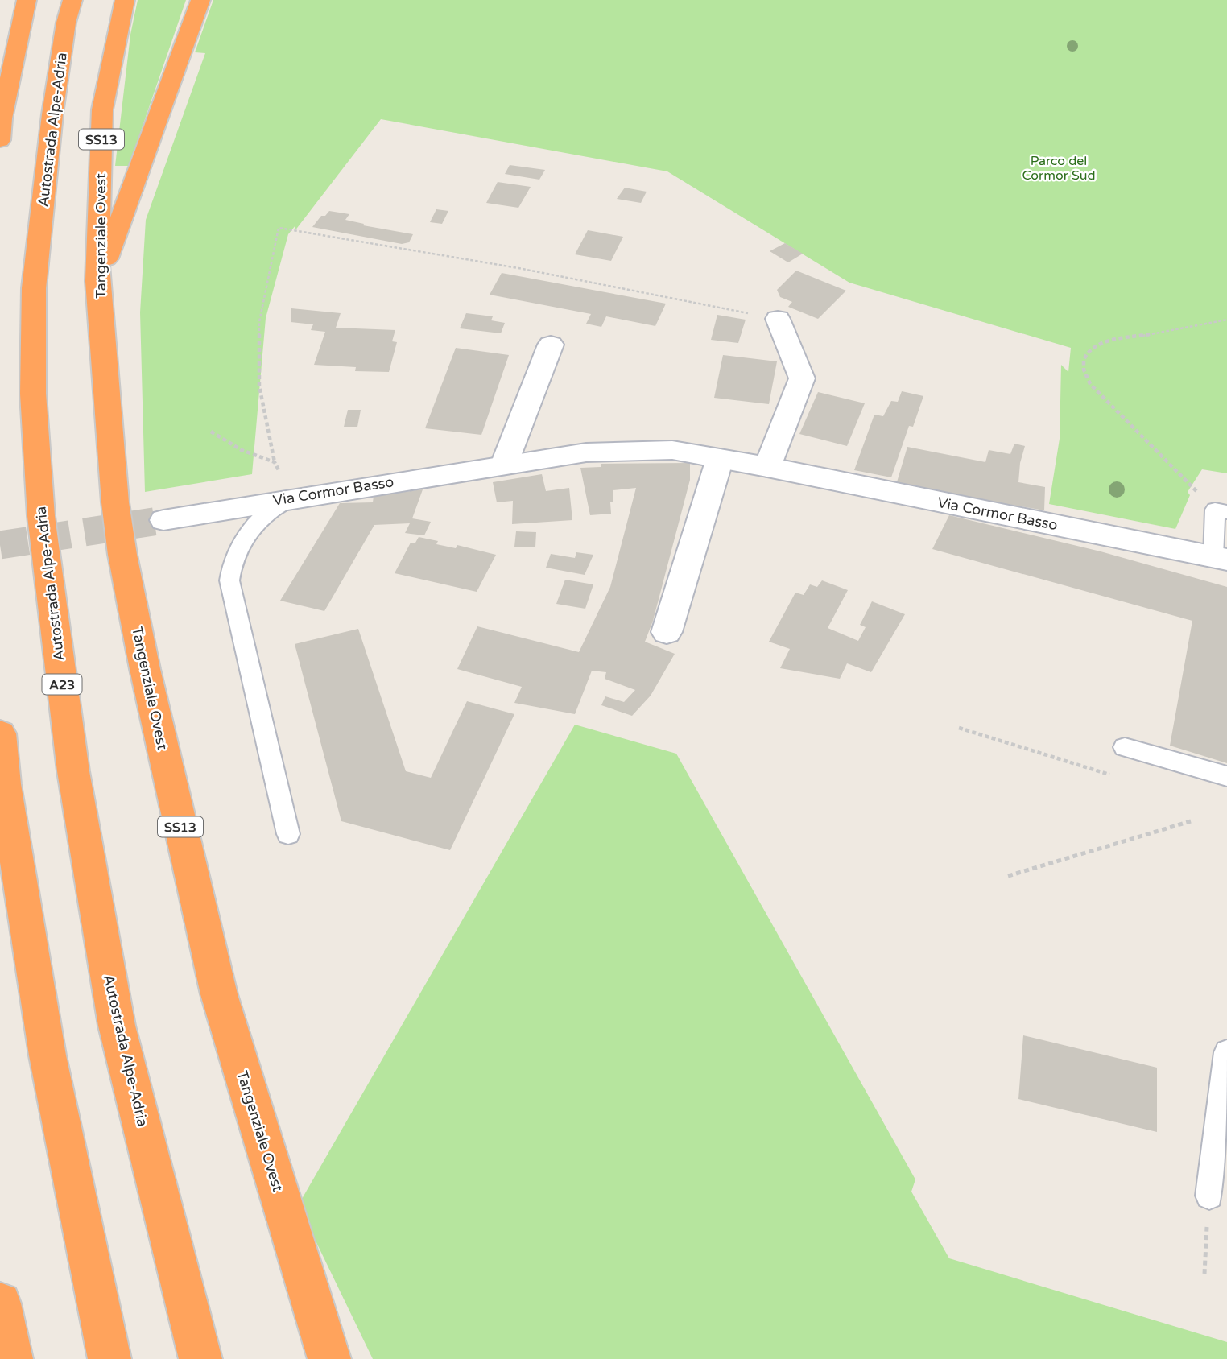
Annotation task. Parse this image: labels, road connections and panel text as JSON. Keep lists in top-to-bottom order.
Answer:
{
  "streets": {
    "highway": [
      "Autostrada Alpe-Adria",
      "SS13",
      "Tangenziale Ovest",
      "A23"
    ],
    "street": ["Via Cormor Basso"]
  },
  "parks": ["Parco del Cormor Sud"]
}
